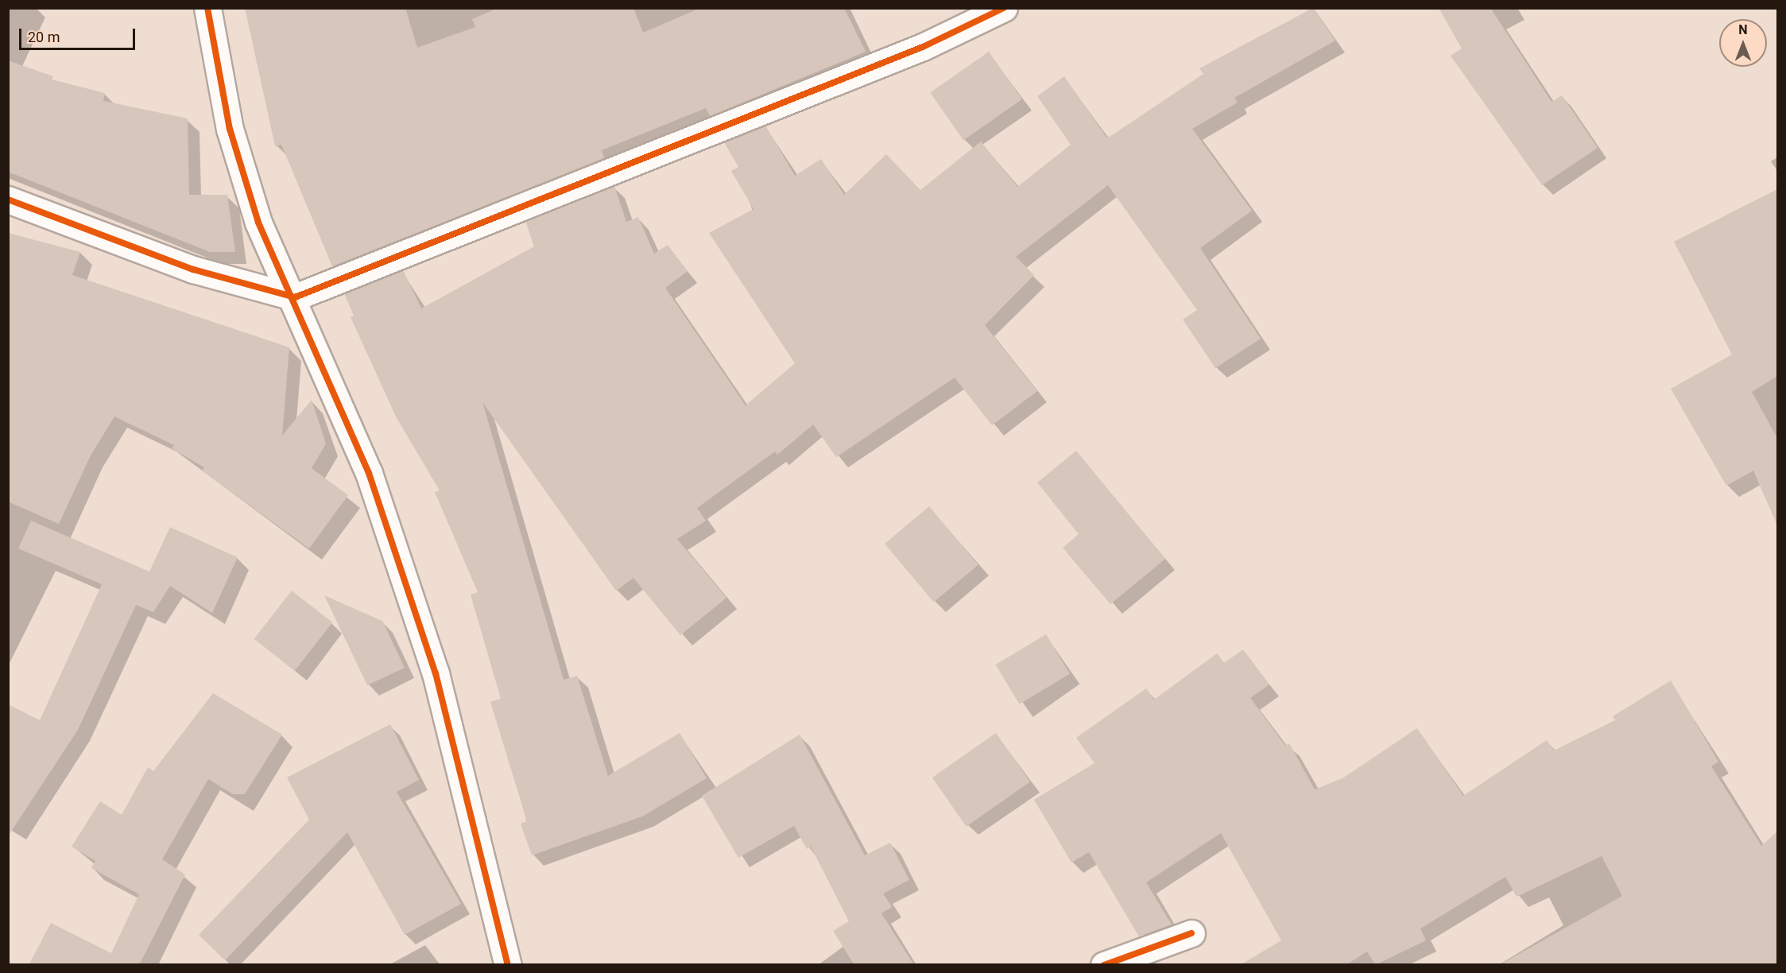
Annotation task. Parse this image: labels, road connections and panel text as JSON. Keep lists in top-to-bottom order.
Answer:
{
  "scale_bar": "20 m",
  "north": "top"
}
